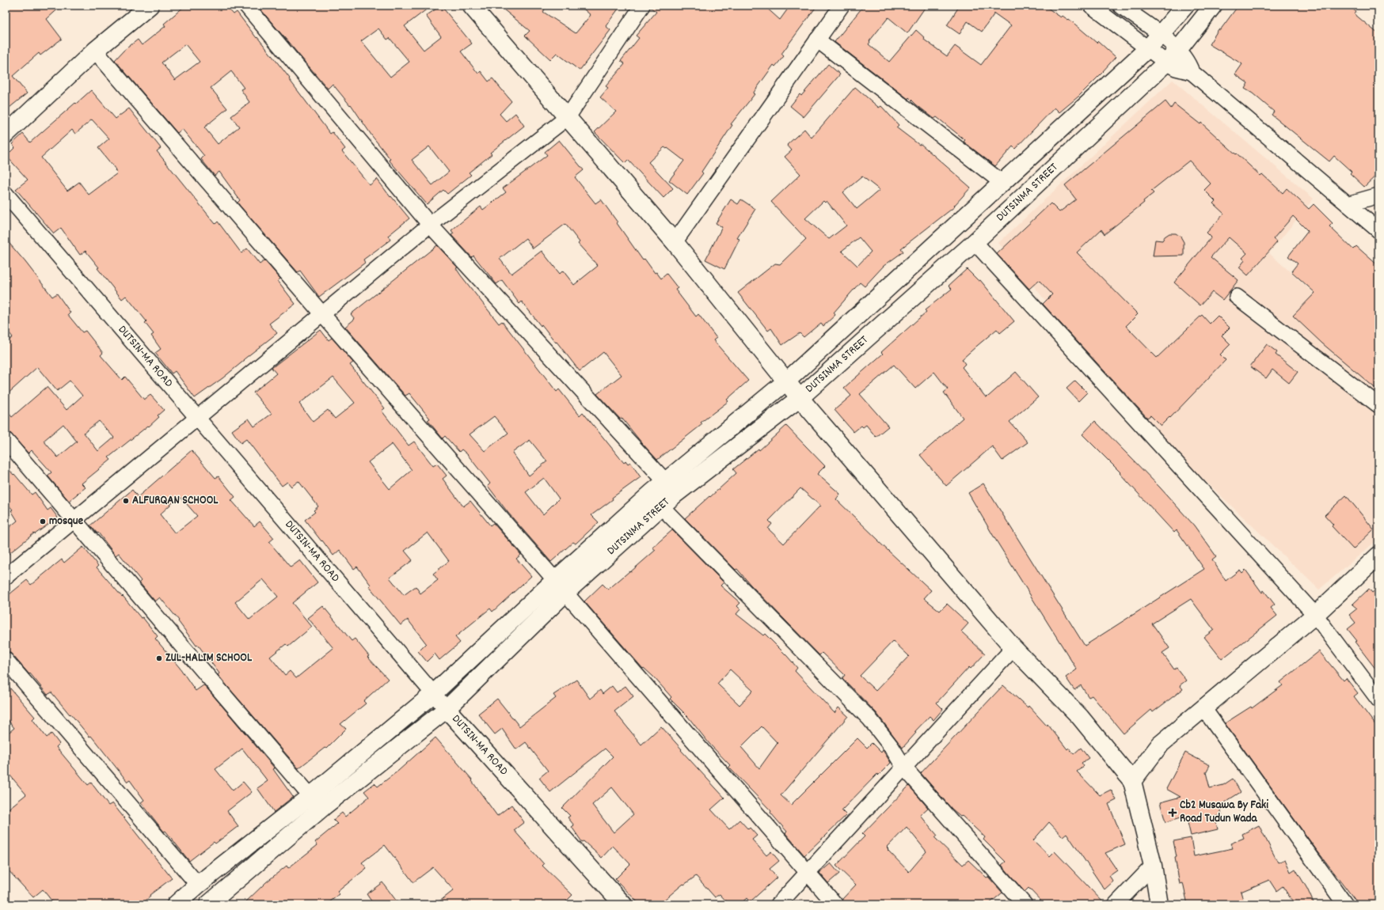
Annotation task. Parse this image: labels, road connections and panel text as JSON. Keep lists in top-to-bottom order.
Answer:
{
  "streets": {
    "street": ["DUTSINMA STREET", "DUTSIN-MA ROAD"]
  },
  "crossings": [
    ["DUTSINMA STREET", "DUTSIN-MA ROAD"]
  ],
  "places": {
    "other": ["ALFURQAN SCHOOL", "mosque", "ZUL-HALIM SCHOOL"],
    "health": ["Cb2 Musawa By Faki Road Tudun Wada"]
  }
}
